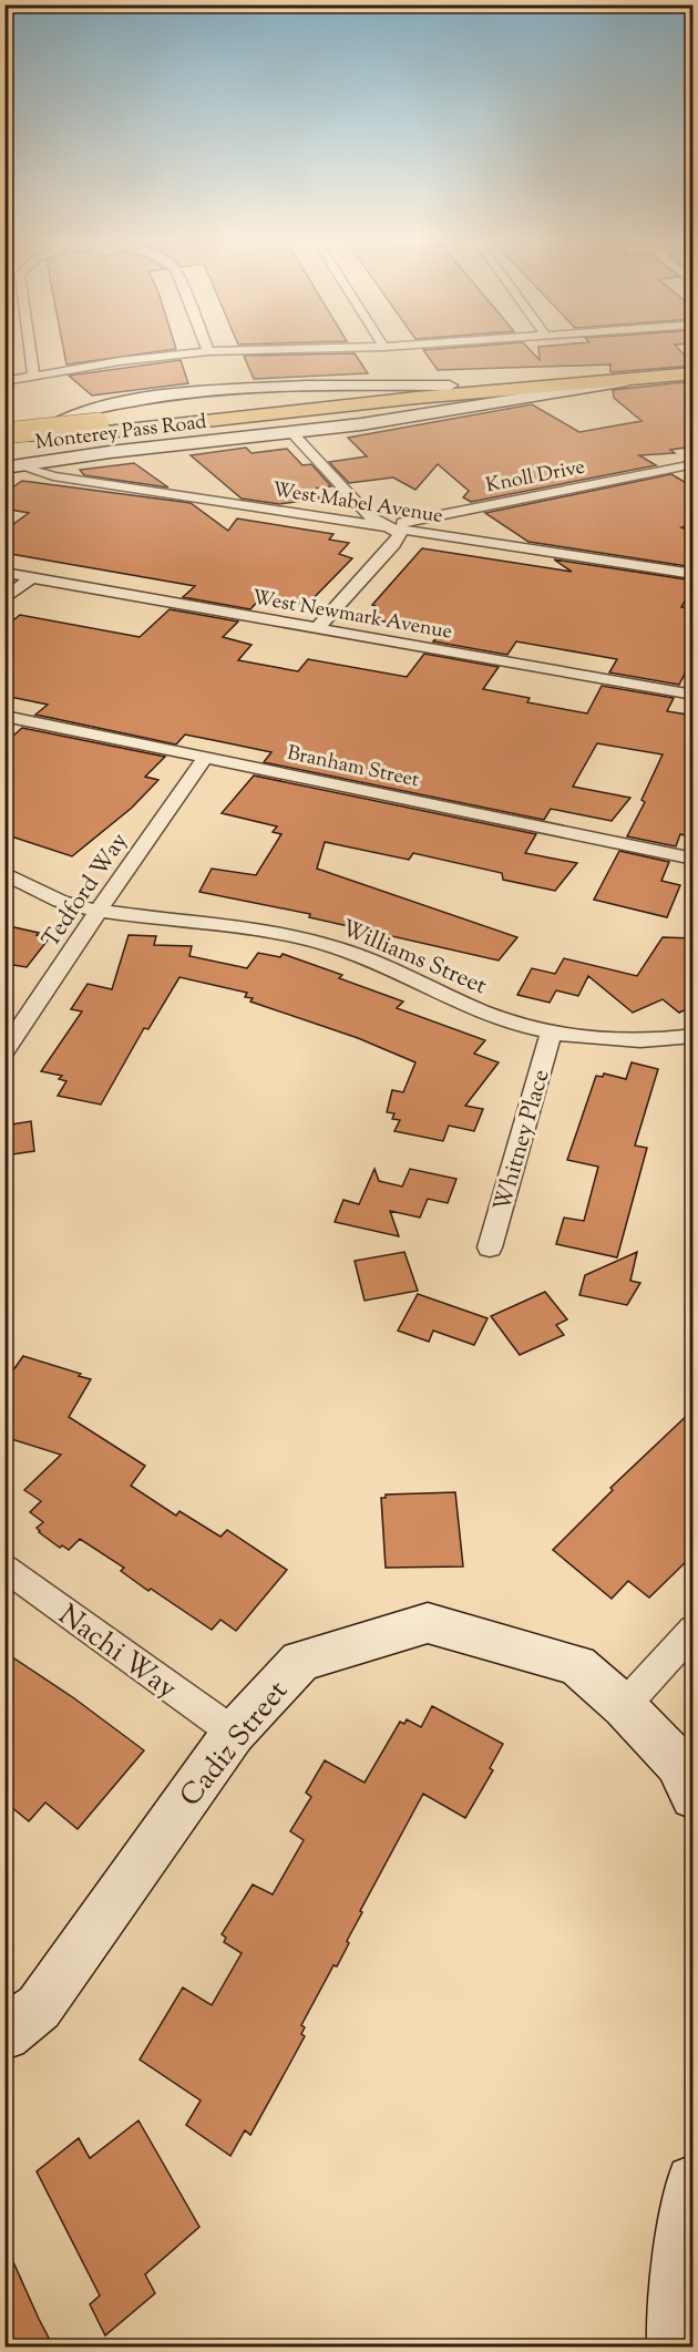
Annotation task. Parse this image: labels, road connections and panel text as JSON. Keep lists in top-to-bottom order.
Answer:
{
  "streets": {
    "main road": ["Monterey Pass Road", "Cadiz Street"],
    "street": [
      "Knoll Drive",
      "West Mabel Avenue",
      "West Newmark Avenue",
      "Branham Street",
      "Tedford Way",
      "Williams Street",
      "Whitney Place",
      "Nachi Way"
    ]
  },
  "crossings": [
    ["Monterey Pass Road", "West Mabel Avenue"],
    ["Knoll Drive", "West Mabel Avenue"],
    ["Branham Street", "Tedford Way"],
    ["Tedford Way", "Williams Street"],
    ["Williams Street", "Whitney Place"],
    ["Nachi Way", "Cadiz Street"]
  ]
}
